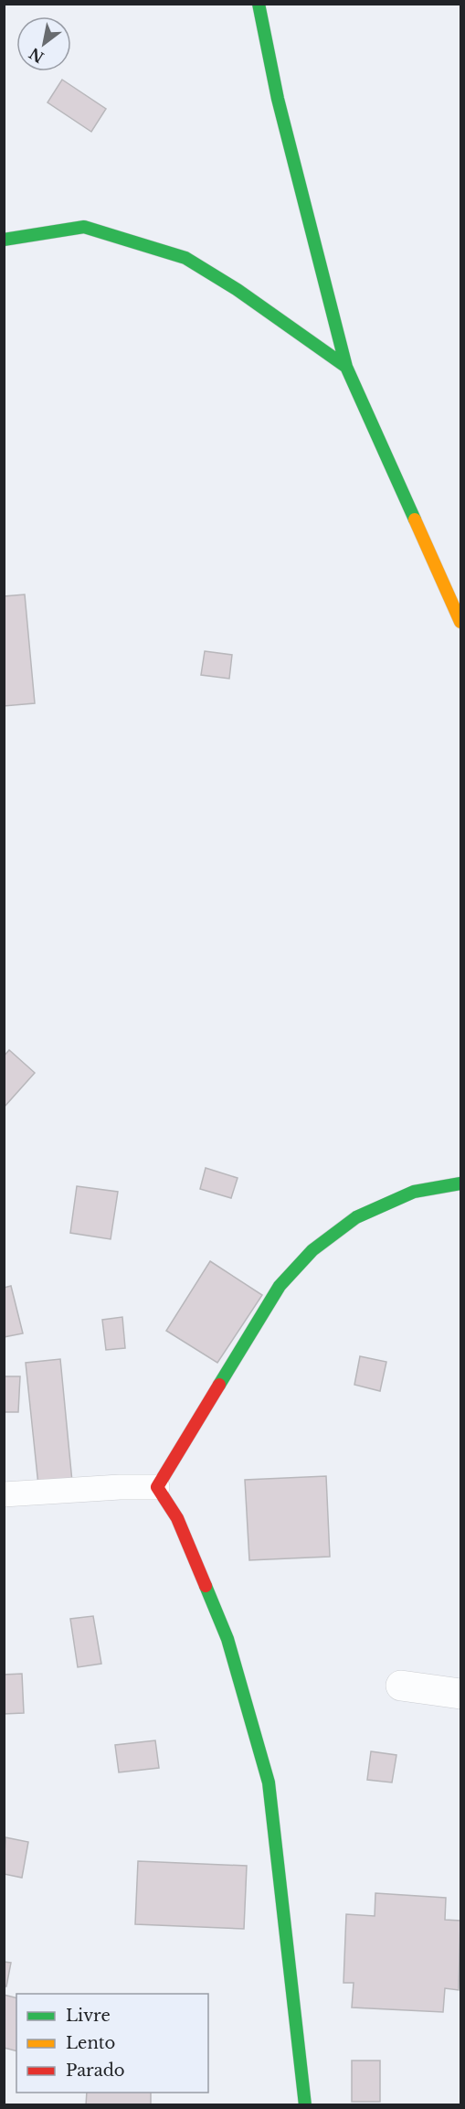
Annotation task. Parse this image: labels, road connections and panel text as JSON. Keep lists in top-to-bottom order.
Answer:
{
  "legend": ["Livre", "Lento", "Parado"],
  "north": "bottom left"
}
